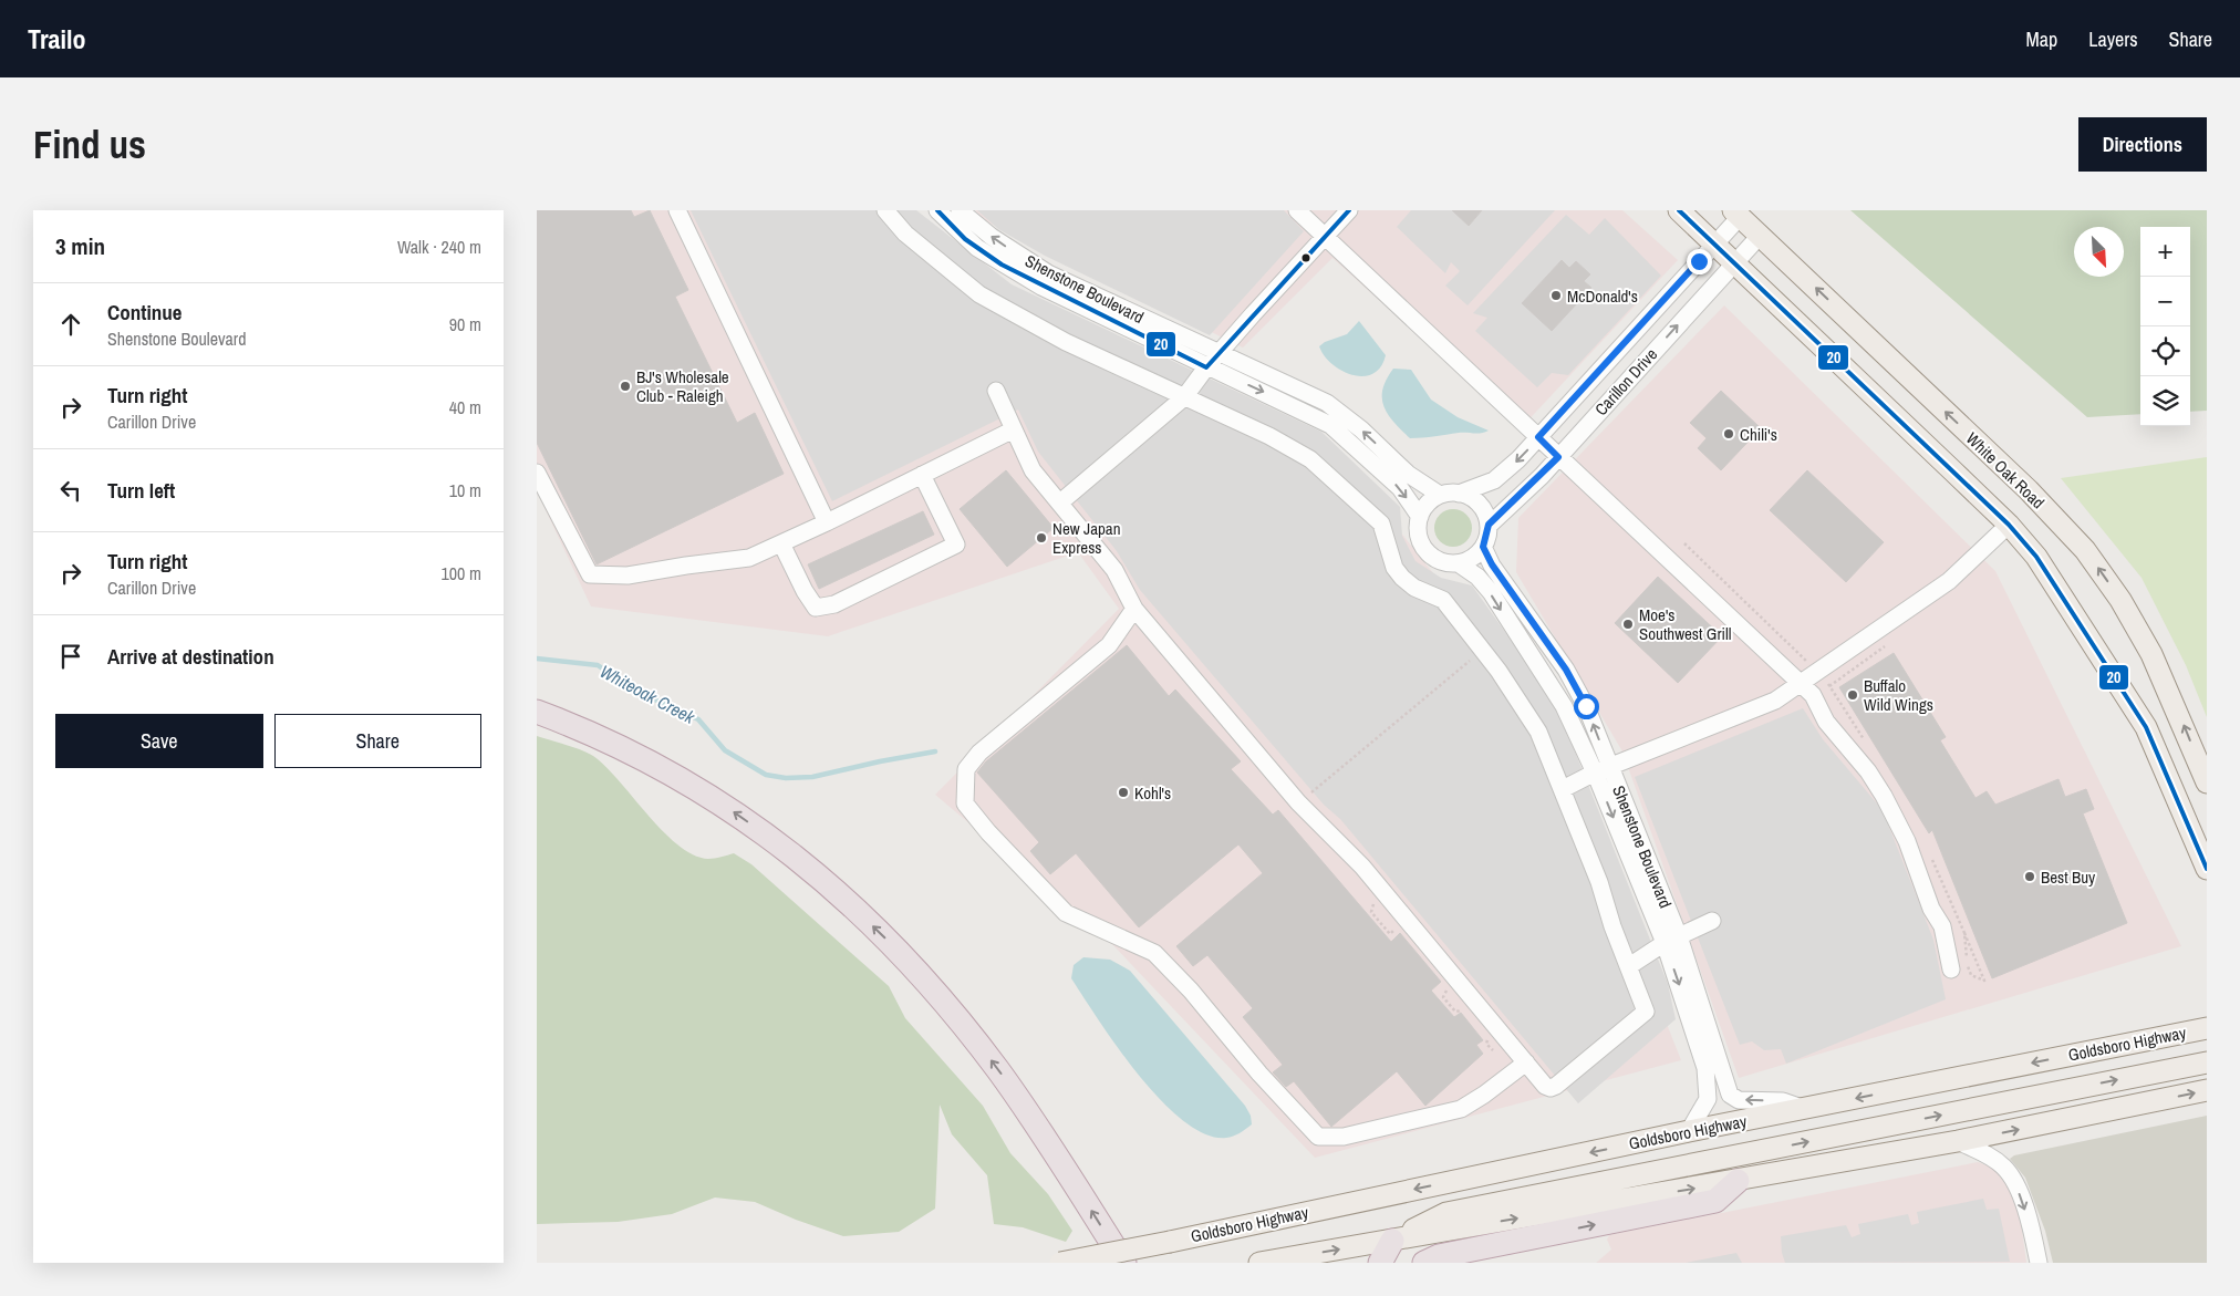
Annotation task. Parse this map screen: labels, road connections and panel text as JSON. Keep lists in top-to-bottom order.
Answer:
{
  "streets": {
    "main road": ["White Oak Road", "Goldsboro Highway"],
    "street": ["Shenstone Boulevard", "Carillon Drive"]
  },
  "crossings": [
    ["Shenstone Boulevard", "Carillon Drive"],
    ["Shenstone Boulevard", "Goldsboro Highway"],
    ["Carillon Drive", "White Oak Road"]
  ],
  "water": ["Whiteoak Creek"],
  "places": [
    "McDonald's",
    "BJ's Wholesale Club - Raleigh",
    "Chili's",
    "New Japan Express",
    "Moe's Southwest Grill",
    "Buffalo Wild Wings",
    "Kohl's",
    "Best Buy"
  ],
  "lines": ["transit line 20"],
  "north": "bottom right",
  "page": {
    "header": "Trailo",
    "nav": ["Map", "Layers", "Share"],
    "buttons": [
      "Directions",
      ["Save", "Share"]
    ],
    "title": "Find us",
    "heading": ["3 min", "Walk · 240 m"],
    "map_buttons": ["+", "−"],
    "list": [
      ["Continue", "Shenstone Boulevard", "90 m"],
      ["Turn right", "Carillon Drive", "40 m"],
      ["Turn left", "10 m"],
      ["Turn right", "Carillon Drive", "100 m"],
      "Arrive at destination"
    ]
  }
}
